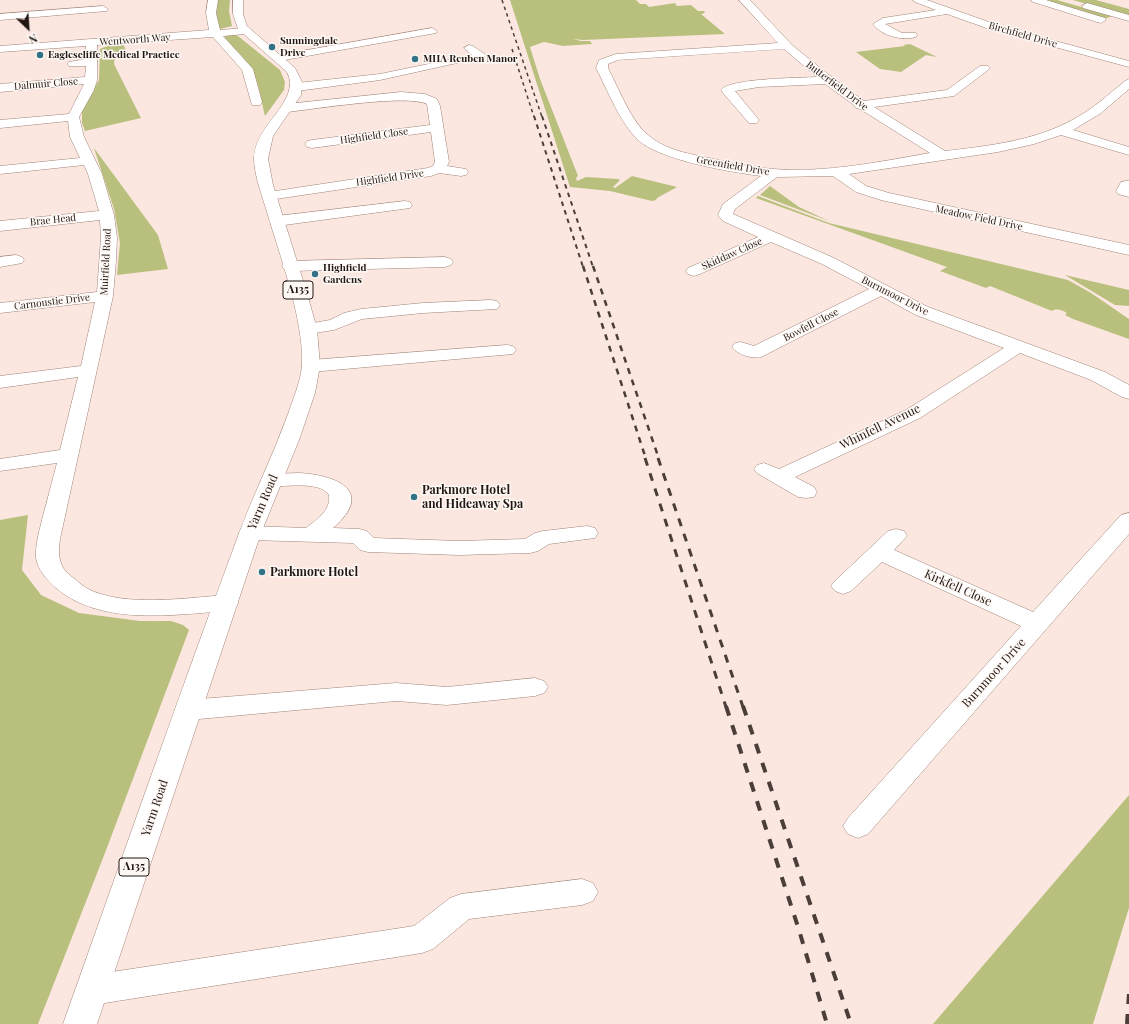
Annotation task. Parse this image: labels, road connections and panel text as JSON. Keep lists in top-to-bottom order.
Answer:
{
  "streets": {
    "street": [
      "Birchfield Drive",
      "Wentworth Way",
      "Dalmuir Close",
      "Butterfield Drive",
      "Highfield Close",
      "Greenfield Drive",
      "Highfield Drive",
      "Meadow Field Drive",
      "Brae Head",
      "Skiddaw Close",
      "Muirfield Road",
      "A135",
      "Burnmoor Drive",
      "Carnoustie Drive",
      "Bowfell Close",
      "Whinfell Avenue",
      "Yarm Road",
      "Kirkfell Close"
    ]
  },
  "crossings": [
    ["Butterfield Drive", "Greenfield Drive"],
    ["Highfield Close", "Highfield Drive"],
    ["Greenfield Drive", "Meadow Field Drive"],
    ["Greenfield Drive", "Burnmoor Drive"],
    ["Highfield Drive", "Yarm Road"],
    ["Brae Head", "Muirfield Road"],
    ["Skiddaw Close", "Burnmoor Drive"],
    ["Muirfield Road", "Carnoustie Drive"],
    ["Muirfield Road", "Yarm Road"],
    ["Burnmoor Drive", "Bowfell Close"],
    ["Burnmoor Drive", "Whinfell Avenue"],
    ["Burnmoor Drive", "Kirkfell Close"]
  ],
  "places": [
    "Sunningdale Drive",
    "Eaglescliffe Medical Practice",
    "MHA Reuben Manor",
    "Highfield Gardens",
    "Parkmore Hotel and Hideaway Spa",
    "Parkmore Hotel"
  ],
  "north": "bottom right"
}
